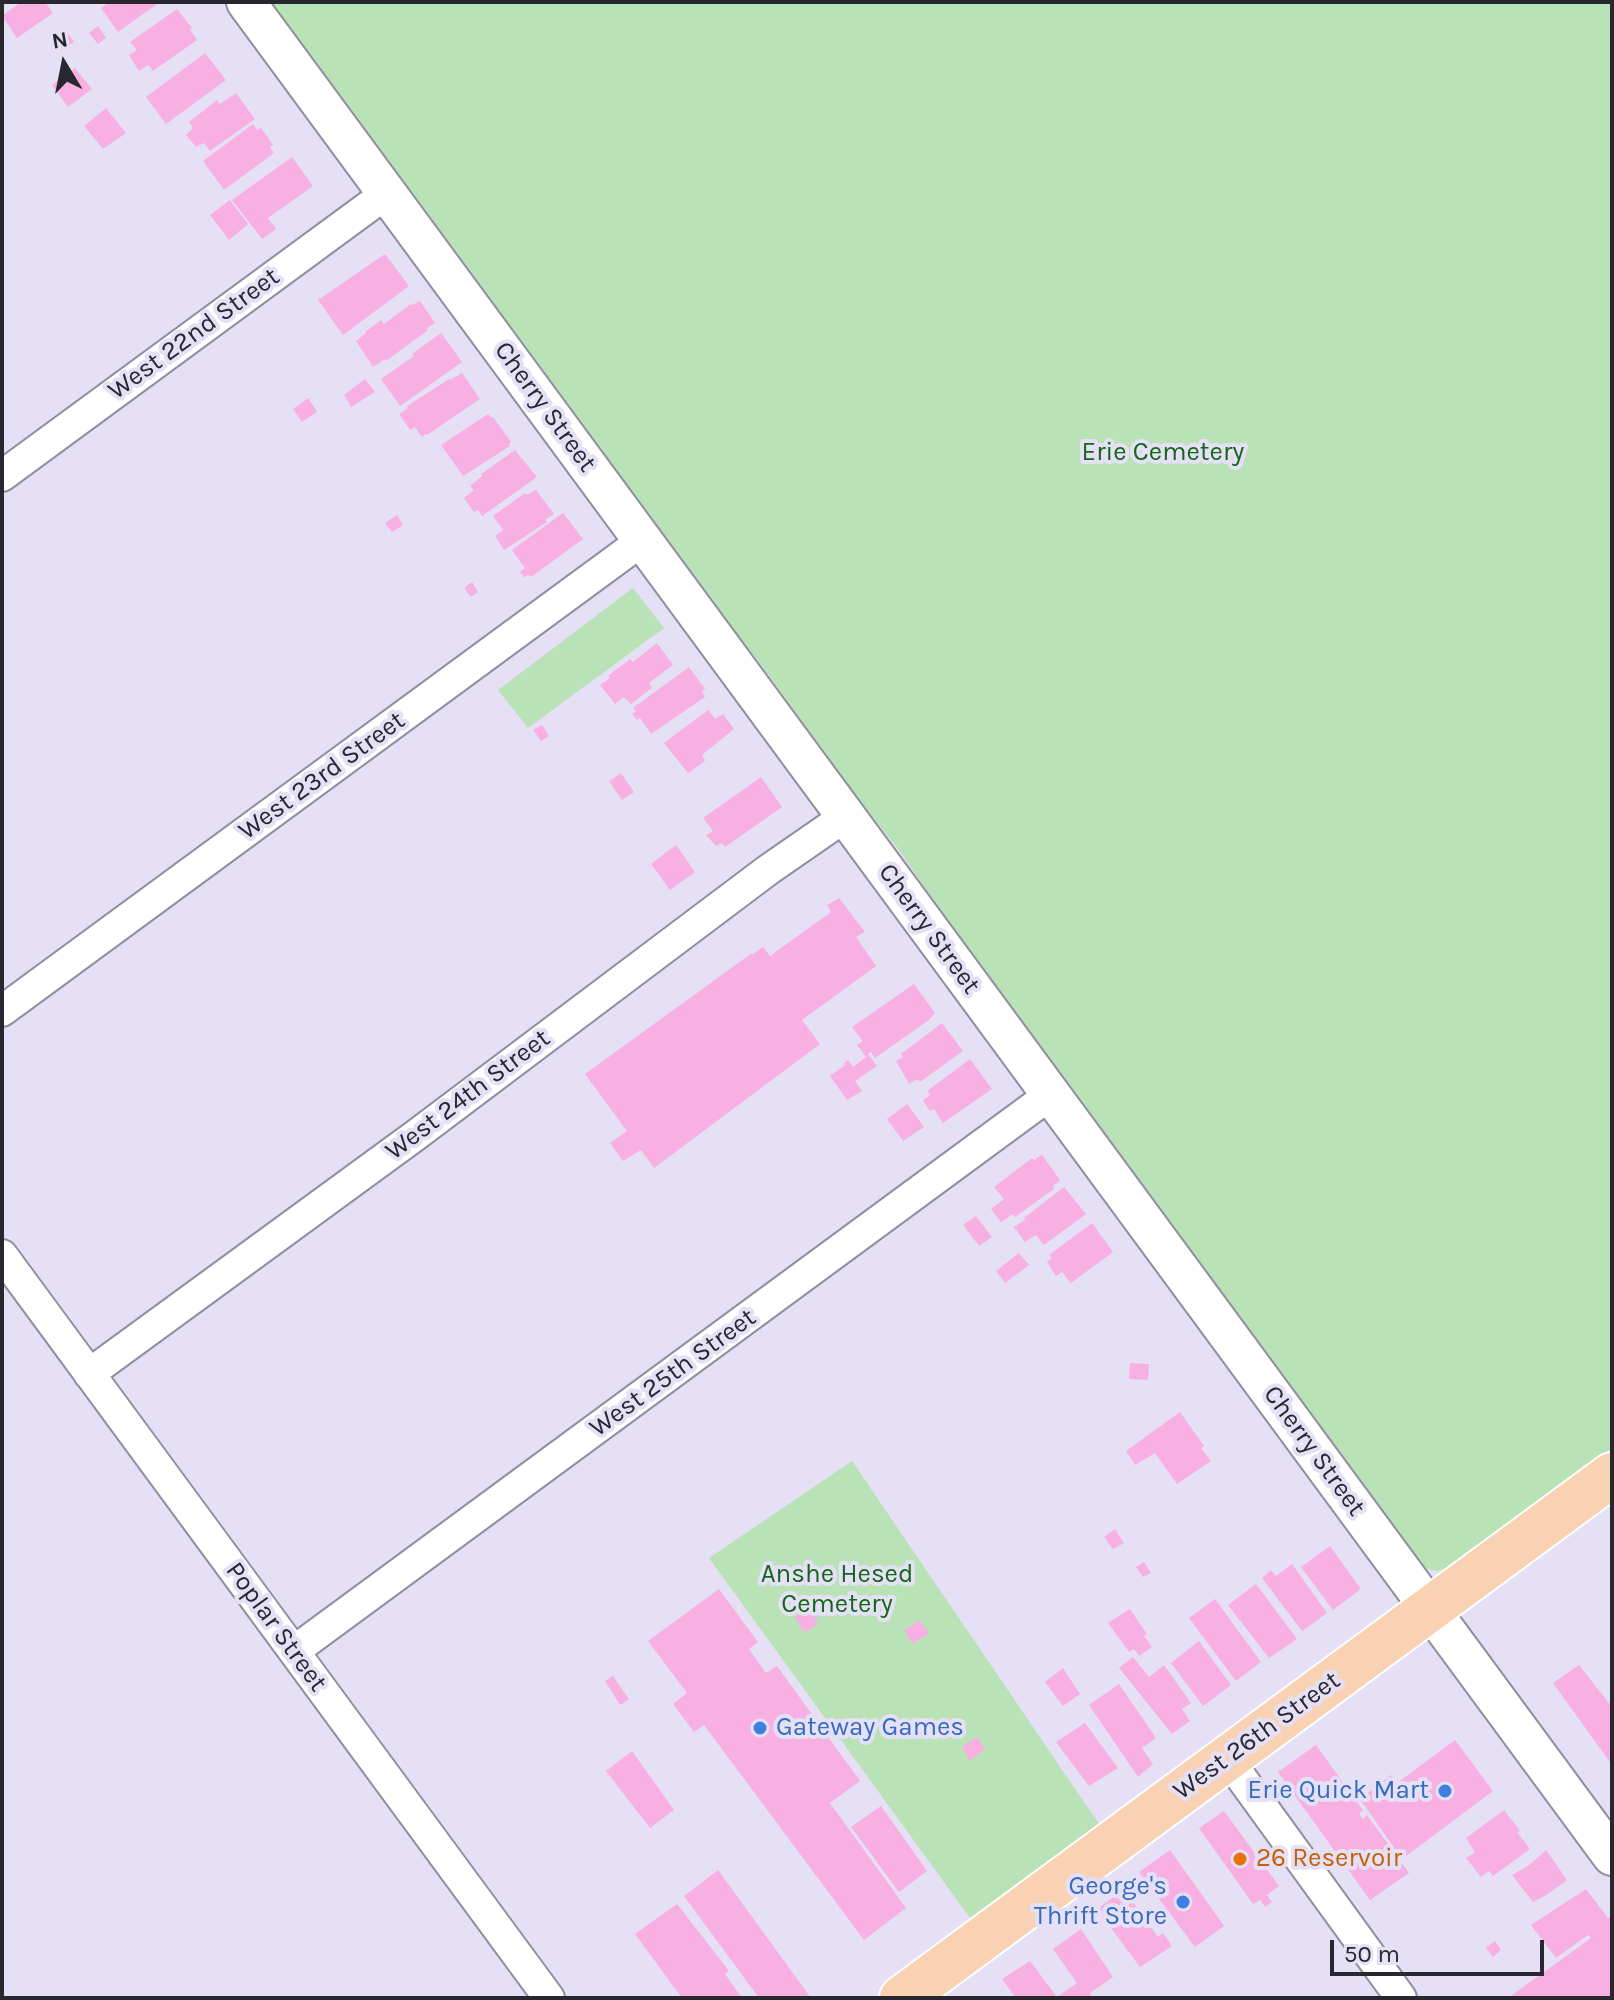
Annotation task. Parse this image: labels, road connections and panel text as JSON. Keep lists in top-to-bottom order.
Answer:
{
  "streets": {
    "main road": ["West 26th Street"],
    "street": [
      "West 22nd Street",
      "Cherry Street",
      "West 23rd Street",
      "West 24th Street",
      "West 25th Street",
      "Poplar Street"
    ]
  },
  "crossings": [
    ["West 22nd Street", "Cherry Street"],
    ["Cherry Street", "West 23rd Street"],
    ["Cherry Street", "West 24th Street"],
    ["Cherry Street", "West 25th Street"],
    ["Cherry Street", "West 26th Street"],
    ["West 24th Street", "Poplar Street"],
    ["West 25th Street", "Poplar Street"]
  ],
  "parks": ["Erie Cemetery", "Anshe Hesed Cemetery"],
  "places": [
    "Gateway Games",
    "Erie Quick Mart",
    "26 Reservoir",
    "George's Thrift Store"
  ],
  "scale_bar": "50 m",
  "north": "top"
}
